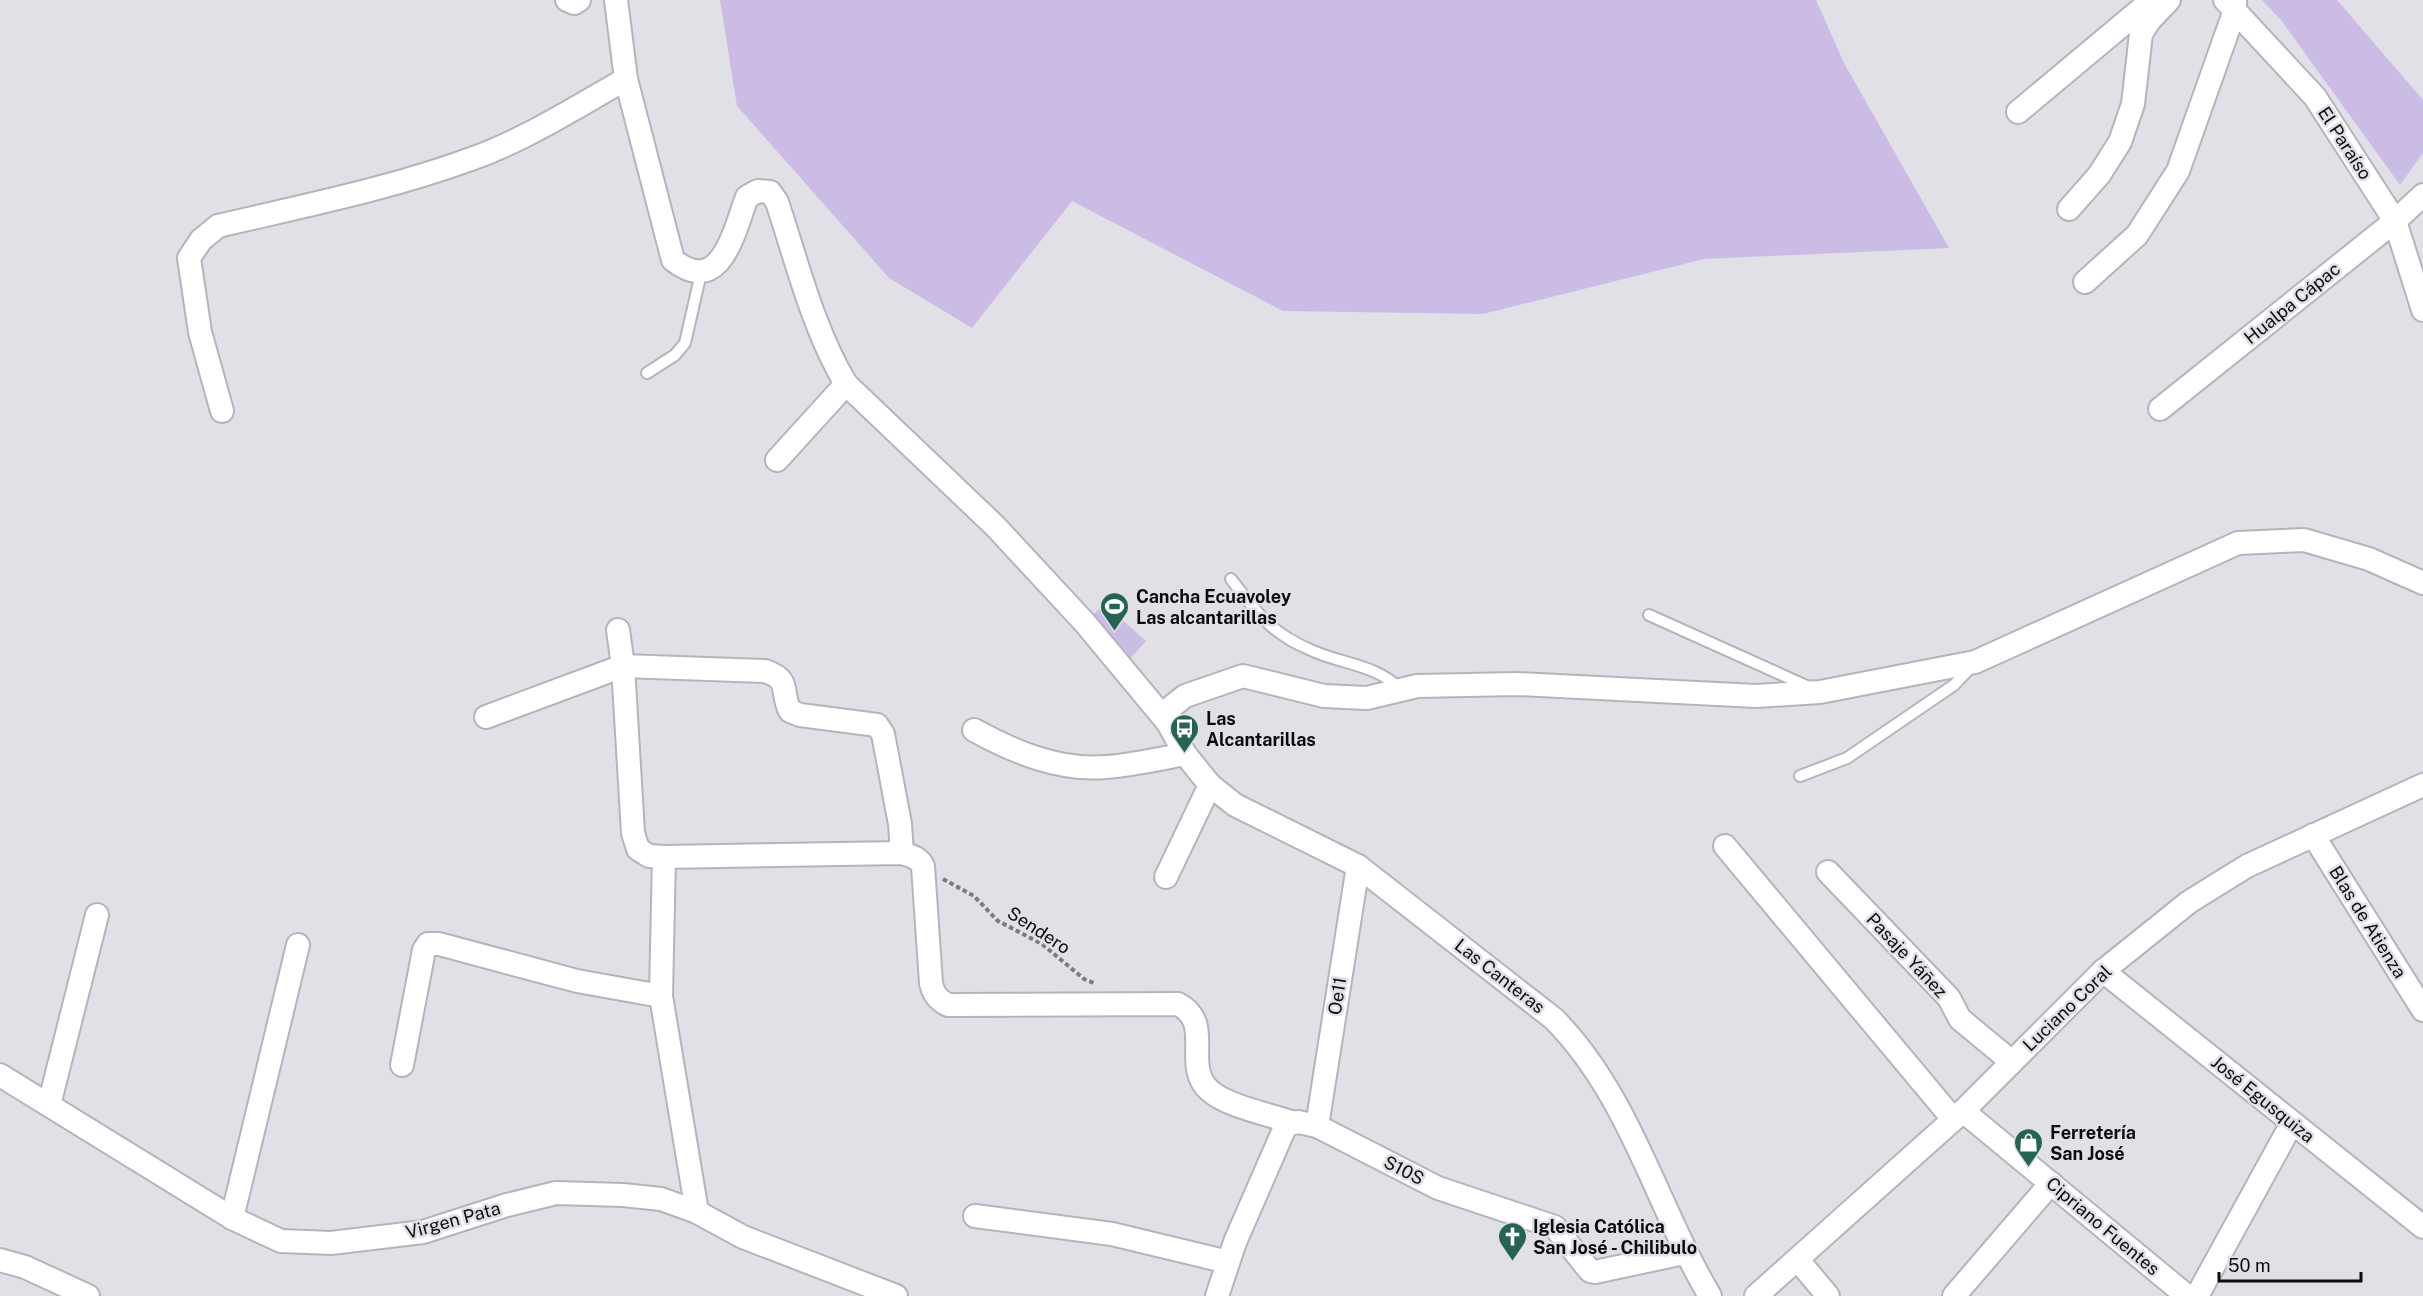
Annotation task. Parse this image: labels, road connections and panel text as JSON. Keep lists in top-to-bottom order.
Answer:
{
  "streets": {
    "street": [
      "El Paraíso",
      "Hualpa Cápac",
      "Blas de Atienza",
      "Pasaje Yáñez",
      "Las Canteras",
      "Oe11",
      "Luciano Coral",
      "José Egusquiza",
      "S10S",
      "Virgen Pata",
      "Cipriano Fuentes"
    ],
    "path": ["Sendero"]
  },
  "crossings": [
    ["El Paraíso", "Hualpa Cápac"],
    ["Blas de Atienza", "Luciano Coral"],
    ["Sendero", "S10S"],
    ["Pasaje Yáñez", "Luciano Coral"],
    ["Las Canteras", "Oe11"],
    ["Las Canteras", "S10S"],
    ["Oe11", "S10S"],
    ["Luciano Coral", "José Egusquiza"],
    ["Luciano Coral", "Cipriano Fuentes"]
  ],
  "places": {
    "sports": ["Cancha Ecuavoley Las alcantarillas"],
    "bus stop": ["Las Alcantarillas"],
    "shop": ["Ferretería San José"],
    "church": ["Iglesia Católica San José - Chilibulo"]
  },
  "scale_bar": "50 m"
}
